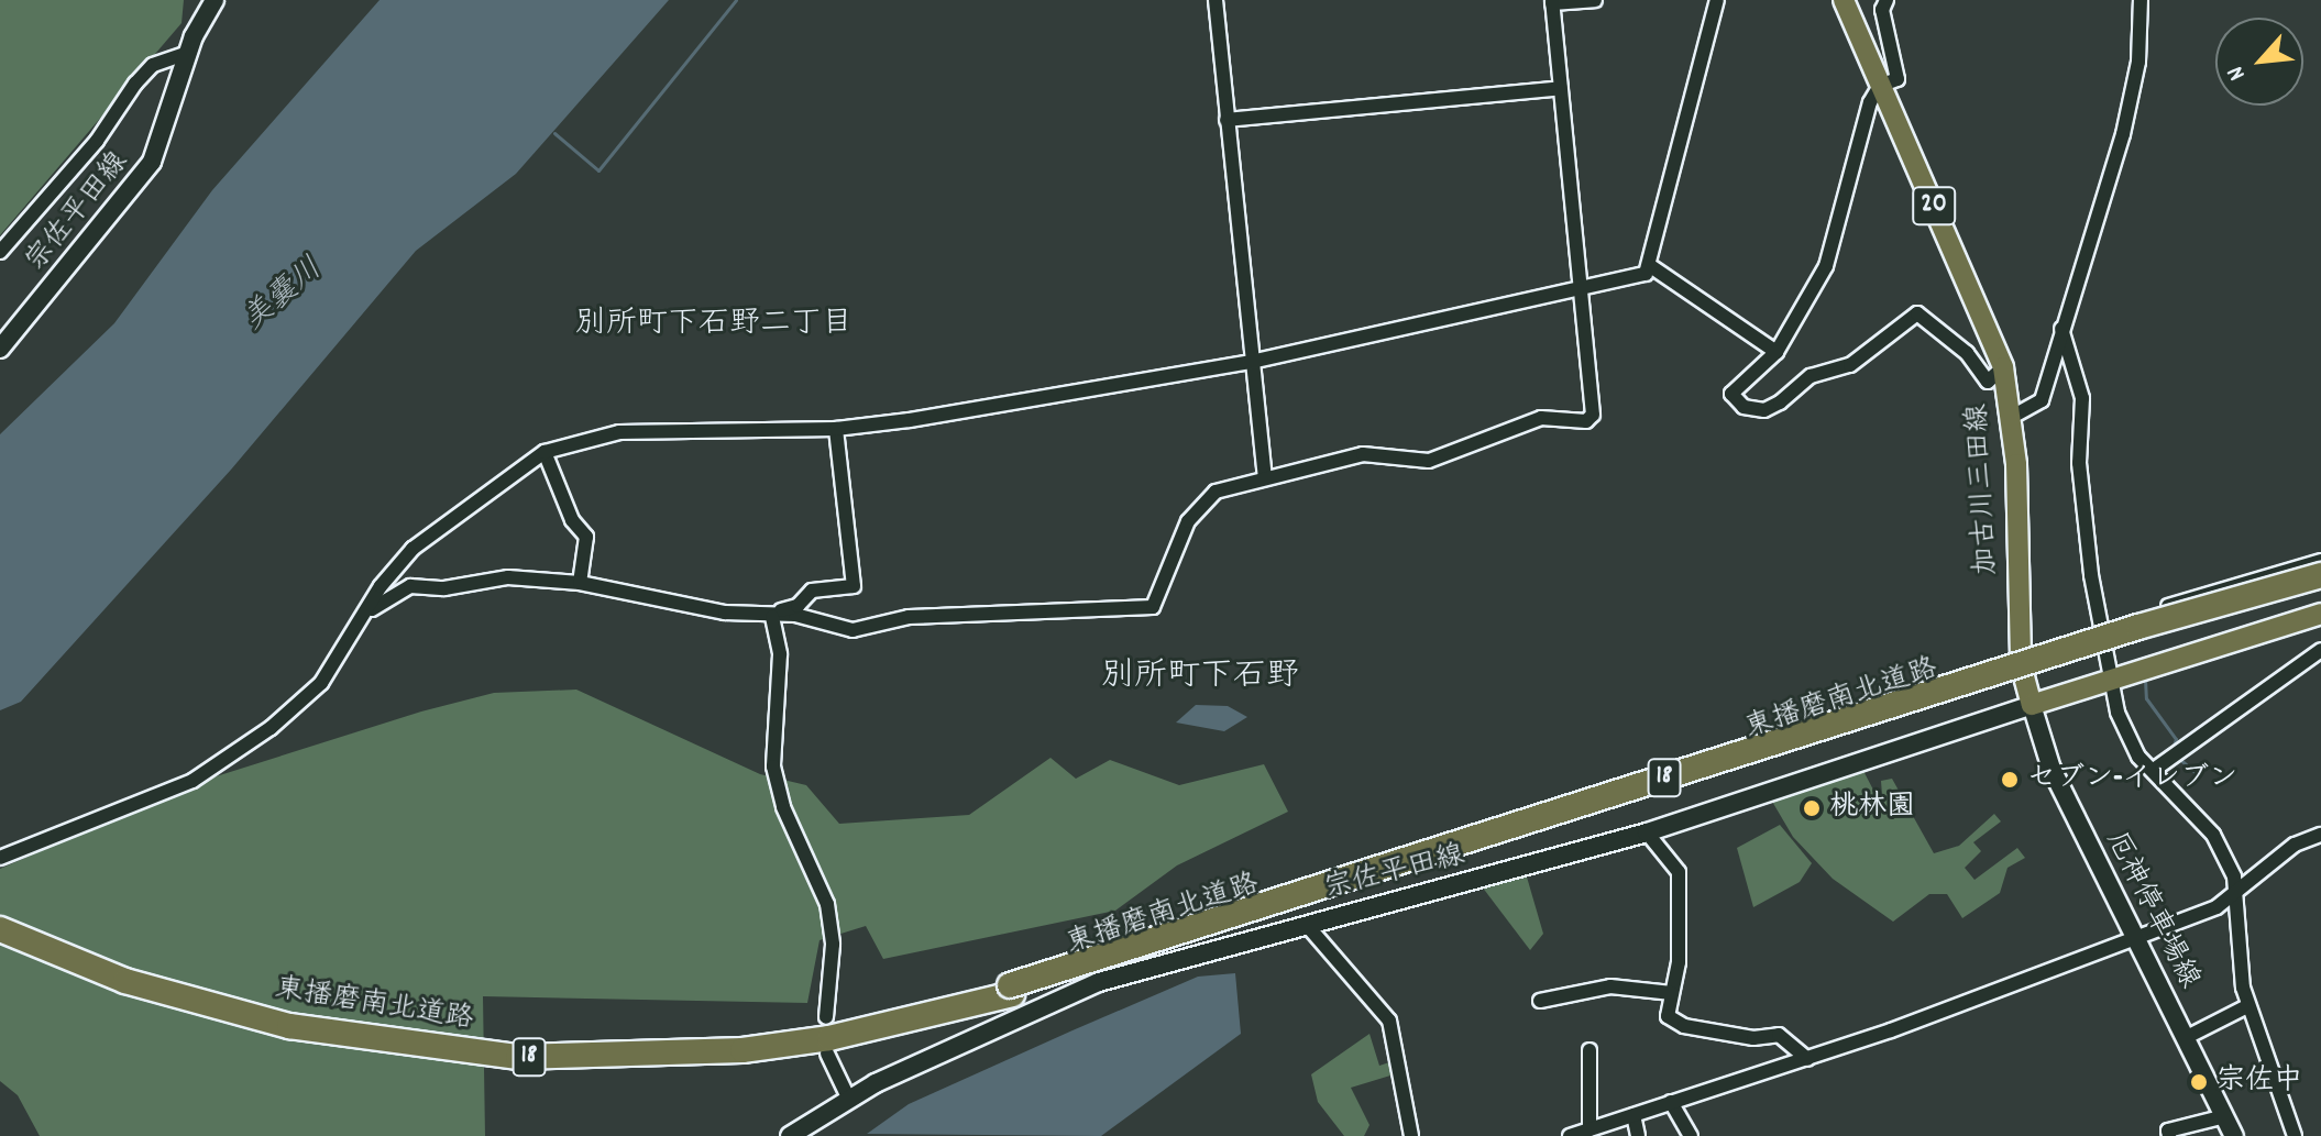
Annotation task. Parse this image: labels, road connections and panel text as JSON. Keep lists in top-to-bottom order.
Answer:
{
  "streets": {
    "highway": ["東播磨南北道路", "18"],
    "main road": [
      "20",
      "宗佐平田線",
      "加古川三田線",
      "厄神停車場線"
    ]
  },
  "crossings": [
    ["宗佐平田線", "加古川三田線"],
    ["宗佐平田線", "厄神停車場線"],
    ["加古川三田線", "厄神停車場線"]
  ],
  "districts": ["別所町下石野二丁目", "別所町下石野"],
  "water": ["美嚢川"],
  "places": ["セブン-イレブン", "桃林園", "宗佐中"],
  "north": "bottom left"
}
